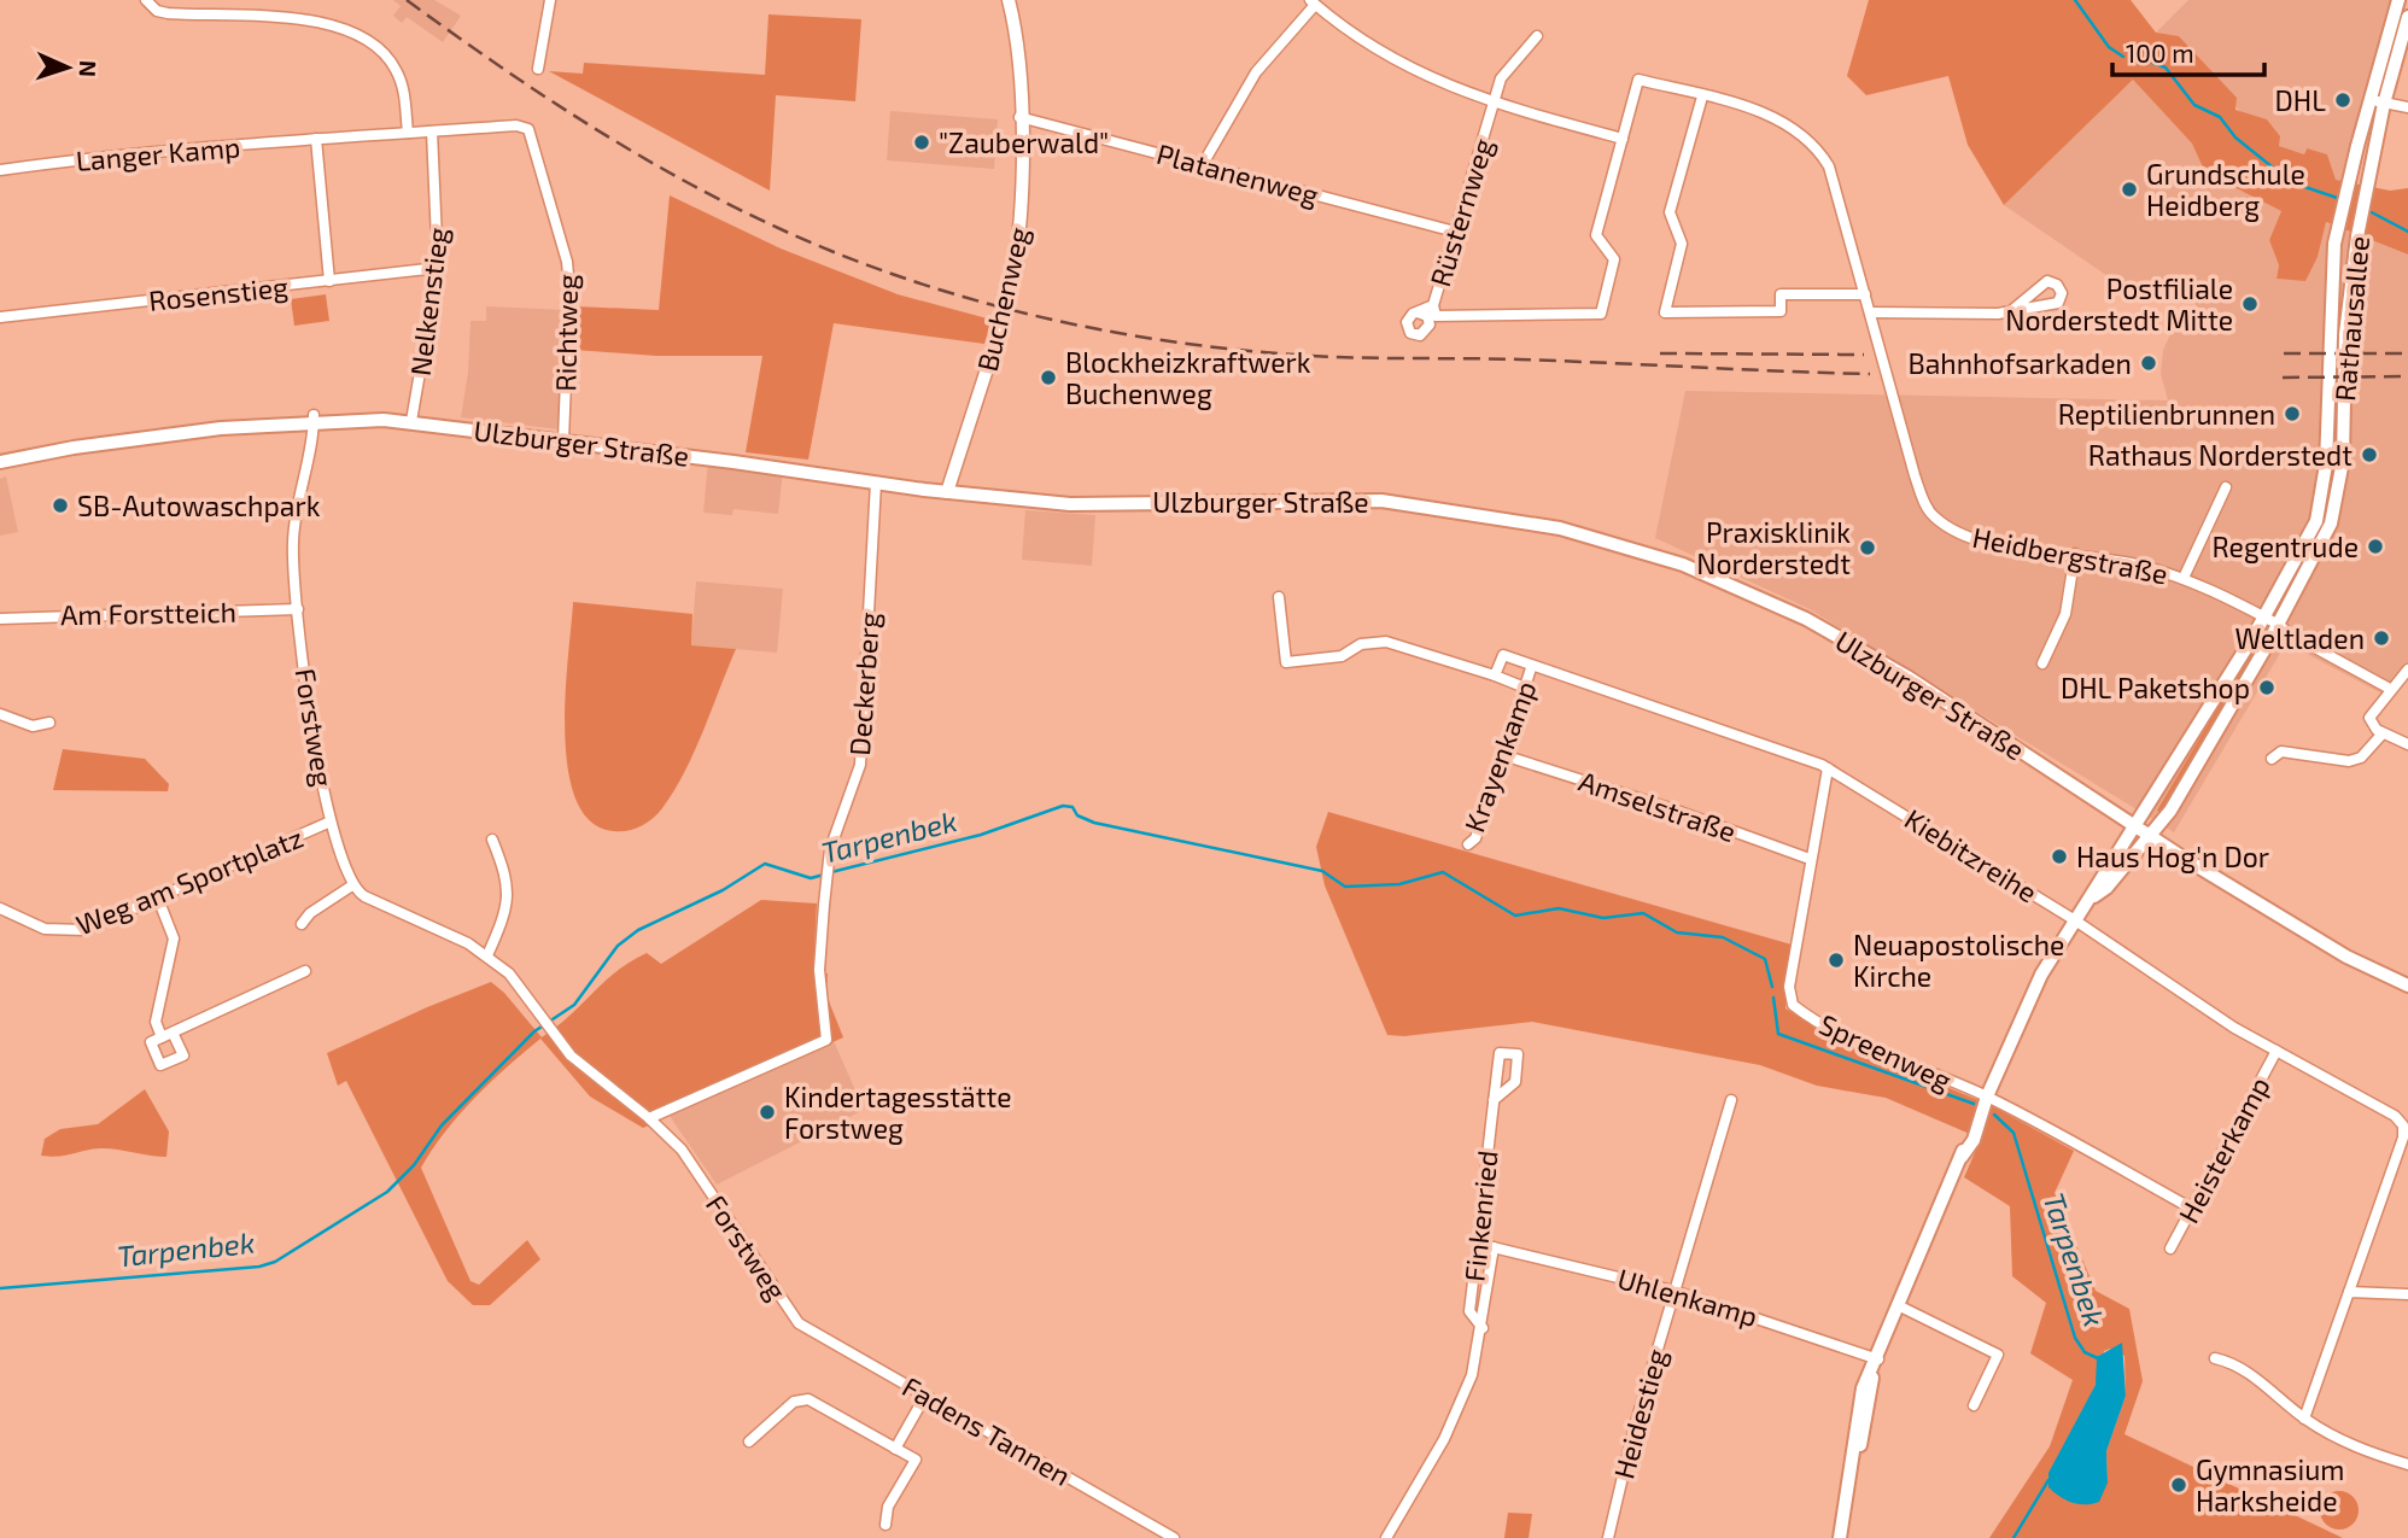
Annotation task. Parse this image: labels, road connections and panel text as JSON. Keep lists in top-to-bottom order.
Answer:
{
  "streets": {
    "main road": ["Rathausallee", "Ulzburger Straße"],
    "street": [
      "Langer Kamp",
      "Platanenweg",
      "Rüsternweg",
      "Rosenstieg",
      "Buchenweg",
      "Nelkenstieg",
      "Richtweg",
      "Heidbergstraße",
      "Am Forstteich",
      "Deckerberg",
      "Forstweg",
      "Krayenkamp",
      "Amselstraße",
      "Kiebitzreihe",
      "Weg am Sportplatz",
      "Spreenweg",
      "Heisterkamp",
      "Finkenried",
      "Uhlenkamp",
      "Heidestieg",
      "Fadens Tannen"
    ]
  },
  "crossings": [
    ["Langer Kamp", "Nelkenstieg"],
    ["Langer Kamp", "Richtweg"],
    ["Platanenweg", "Rüsternweg"],
    ["Platanenweg", "Buchenweg"],
    ["Rüsternweg", "Heidbergstraße"],
    ["Rosenstieg", "Nelkenstieg"],
    ["Buchenweg", "Ulzburger Straße"],
    ["Nelkenstieg", "Ulzburger Straße"],
    ["Rathausallee", "Ulzburger Straße"],
    ["Rathausallee", "Heidbergstraße"],
    ["Richtweg", "Ulzburger Straße"],
    ["Ulzburger Straße", "Deckerberg"],
    ["Ulzburger Straße", "Forstweg"],
    ["Am Forstteich", "Forstweg"],
    ["Deckerberg", "Forstweg"],
    ["Forstweg", "Weg am Sportplatz"],
    ["Forstweg", "Fadens Tannen"],
    ["Krayenkamp", "Amselstraße"],
    ["Krayenkamp", "Kiebitzreihe"],
    ["Amselstraße", "Spreenweg"],
    ["Kiebitzreihe", "Spreenweg"],
    ["Kiebitzreihe", "Heisterkamp"],
    ["Spreenweg", "Heisterkamp"],
    ["Finkenried", "Uhlenkamp"],
    ["Uhlenkamp", "Heidestieg"]
  ],
  "water": ["Tarpenbek"],
  "places": [
    "DHL",
    "\"Zauberwald\"",
    "Grundschule Heidberg",
    "Postfiliale Norderstedt Mitte",
    "Bahnhofsarkaden",
    "Blockheizkraftwerk Buchenweg",
    "Reptilienbrunnen",
    "Rathaus Norderstedt",
    "SB-Autowaschpark",
    "Regentrude",
    "Praxisklinik Norderstedt",
    "Weltladen",
    "DHL Paketshop",
    "Haus Hog'n Dor",
    "Neuapostolische Kirche",
    "Kindertagesstätte Forstweg",
    "Gymnasium Harksheide"
  ],
  "scale_bar": "100 m",
  "north": "right"
}
